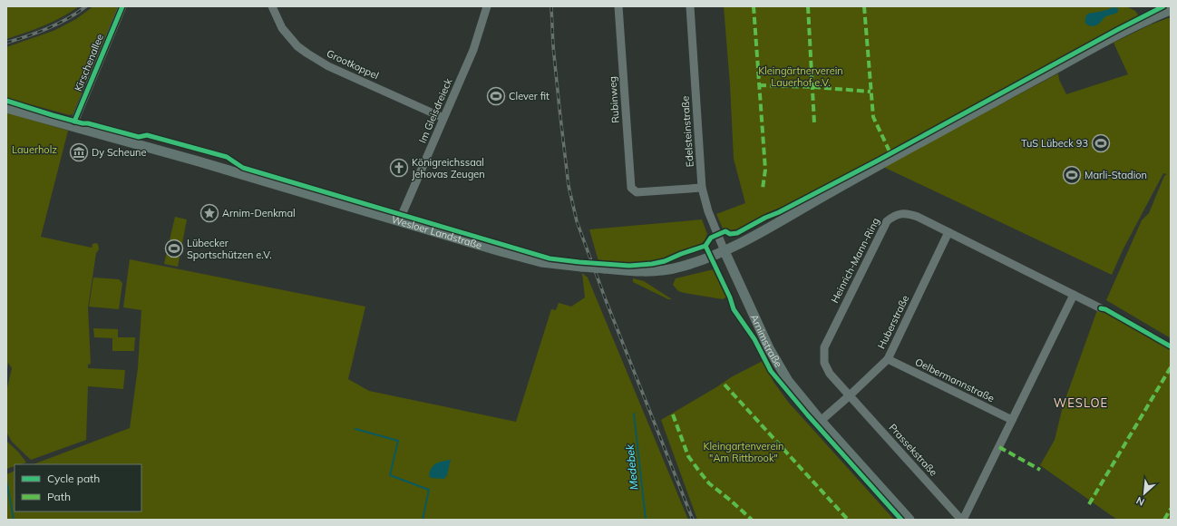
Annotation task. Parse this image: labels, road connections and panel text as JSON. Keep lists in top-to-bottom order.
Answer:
{
  "streets": {
    "main road": ["Wesloer Landstraße", "Arnimstraße"],
    "street": [
      "Kirschenallee",
      "Grootkoppel",
      "Rubinweg",
      "Im Gleisdreieck",
      "Edelsteinstraße",
      "Heinrich-Mann-Ring",
      "Huberstraße",
      "Oelbermannstraße",
      "Prassekstraße"
    ]
  },
  "crossings": [
    ["Kirschenallee", "Wesloer Landstraße"],
    ["Grootkoppel", "Im Gleisdreieck"],
    ["Rubinweg", "Edelsteinstraße"],
    ["Im Gleisdreieck", "Wesloer Landstraße"],
    ["Edelsteinstraße", "Wesloer Landstraße"],
    ["Edelsteinstraße", "Arnimstraße"],
    ["Wesloer Landstraße", "Arnimstraße"],
    ["Heinrich-Mann-Ring", "Huberstraße"],
    ["Heinrich-Mann-Ring", "Prassekstraße"],
    ["Huberstraße", "Arnimstraße"],
    ["Huberstraße", "Oelbermannstraße"],
    ["Huberstraße", "Prassekstraße"]
  ],
  "districts": ["WESLOE"],
  "water": ["Medebek"],
  "parks": ["Kleingärtnerverein Lauerhof e.V.", "Lauerholz", "Kleingartenverein \"Am Rittbrook\""],
  "places": {
    "sports": [
      "Clever fit",
      "TuS Lübeck 93",
      "Marli-Stadion",
      "Lübecker Sportschützen e.V."
    ],
    "museum": ["Dy Scheune"],
    "church": ["Königreichssaal Jehovas Zeugen"],
    "place": ["Arnim-Denkmal"]
  },
  "legend": ["Cycle path", "Path"],
  "north": "bottom left"
}
